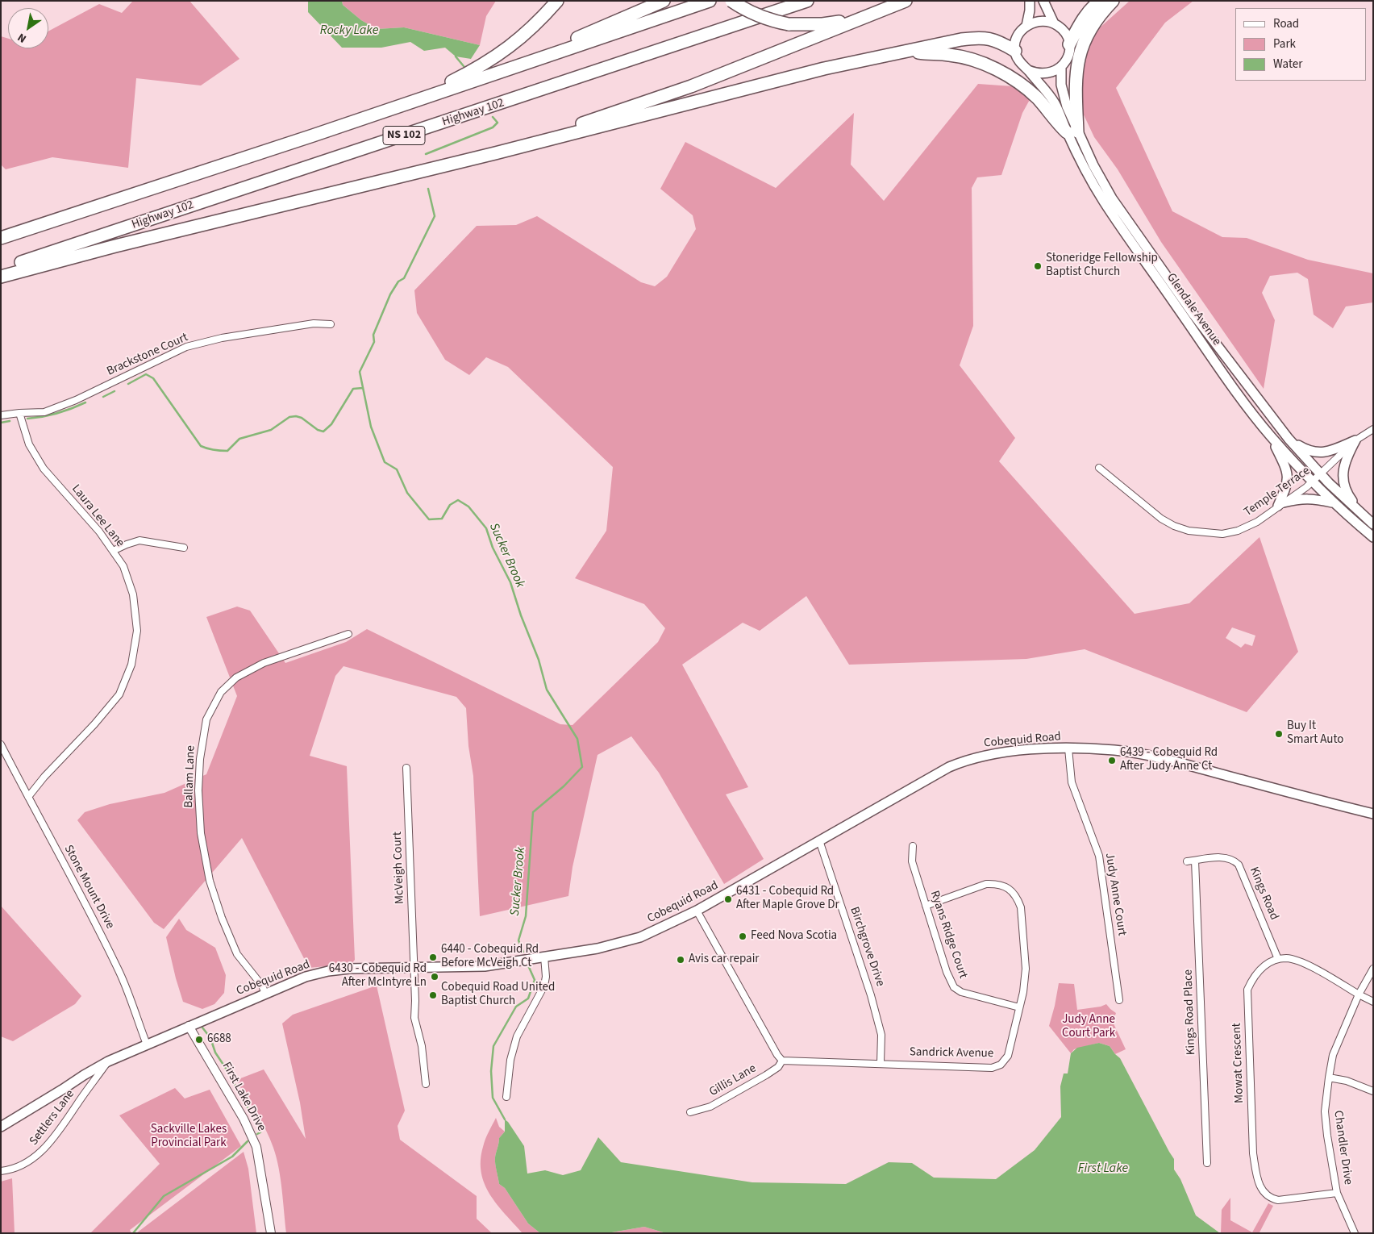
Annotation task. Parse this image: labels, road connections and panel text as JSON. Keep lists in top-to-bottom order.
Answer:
{
  "streets": {
    "highway": ["Highway 102", "NS 102"],
    "main road": ["Glendale Avenue", "Cobequid Road"],
    "street": [
      "Brackstone Court",
      "Temple Terrace",
      "Laura Lee Lane",
      "Ballam Lane",
      "McVeigh Court",
      "Stone Mount Drive",
      "Kings Road",
      "Judy Anne Court",
      "Ryans Ridge Court",
      "Birchgrove Drive",
      "Kings Road Place",
      "Sandrick Avenue",
      "Mowat Crescent",
      "Gillis Lane",
      "First Lake Drive",
      "Settlers Lane",
      "Chandler Drive"
    ]
  },
  "crossings": [
    ["Glendale Avenue", "Temple Terrace"],
    ["Brackstone Court", "Laura Lee Lane"],
    ["Laura Lee Lane", "Stone Mount Drive"],
    ["Cobequid Road", "Ballam Lane"],
    ["Cobequid Road", "McVeigh Court"],
    ["Cobequid Road", "Stone Mount Drive"],
    ["Cobequid Road", "Judy Anne Court"],
    ["Cobequid Road", "Birchgrove Drive"],
    ["Cobequid Road", "First Lake Drive"],
    ["Cobequid Road", "Settlers Lane"],
    ["Kings Road", "Kings Road Place"],
    ["Kings Road", "Mowat Crescent"],
    ["Ryans Ridge Court", "Sandrick Avenue"],
    ["Birchgrove Drive", "Sandrick Avenue"],
    ["Sandrick Avenue", "Gillis Lane"],
    ["Mowat Crescent", "Chandler Drive"]
  ],
  "water": ["Rocky Lake", "Sucker Brook", "First Lake"],
  "parks": ["Judy Anne Court Park", "Sackville Lakes Provincial Park"],
  "places": [
    "Stoneridge Fellowship Baptist Church",
    "Buy It Smart Auto",
    "6439 - Cobequid Rd After Judy Anne Ct",
    "6431 - Cobequid Rd After Maple Grove Dr",
    "Feed Nova Scotia",
    "6440 - Cobequid Rd Before McVeigh Ct",
    "Avis car repair",
    "6430 - Cobequid Rd After McIntyre Ln",
    "Cobequid Road United Baptist Church",
    "6688"
  ],
  "legend": ["Road", "Park", "Water"],
  "north": "bottom left"
}
